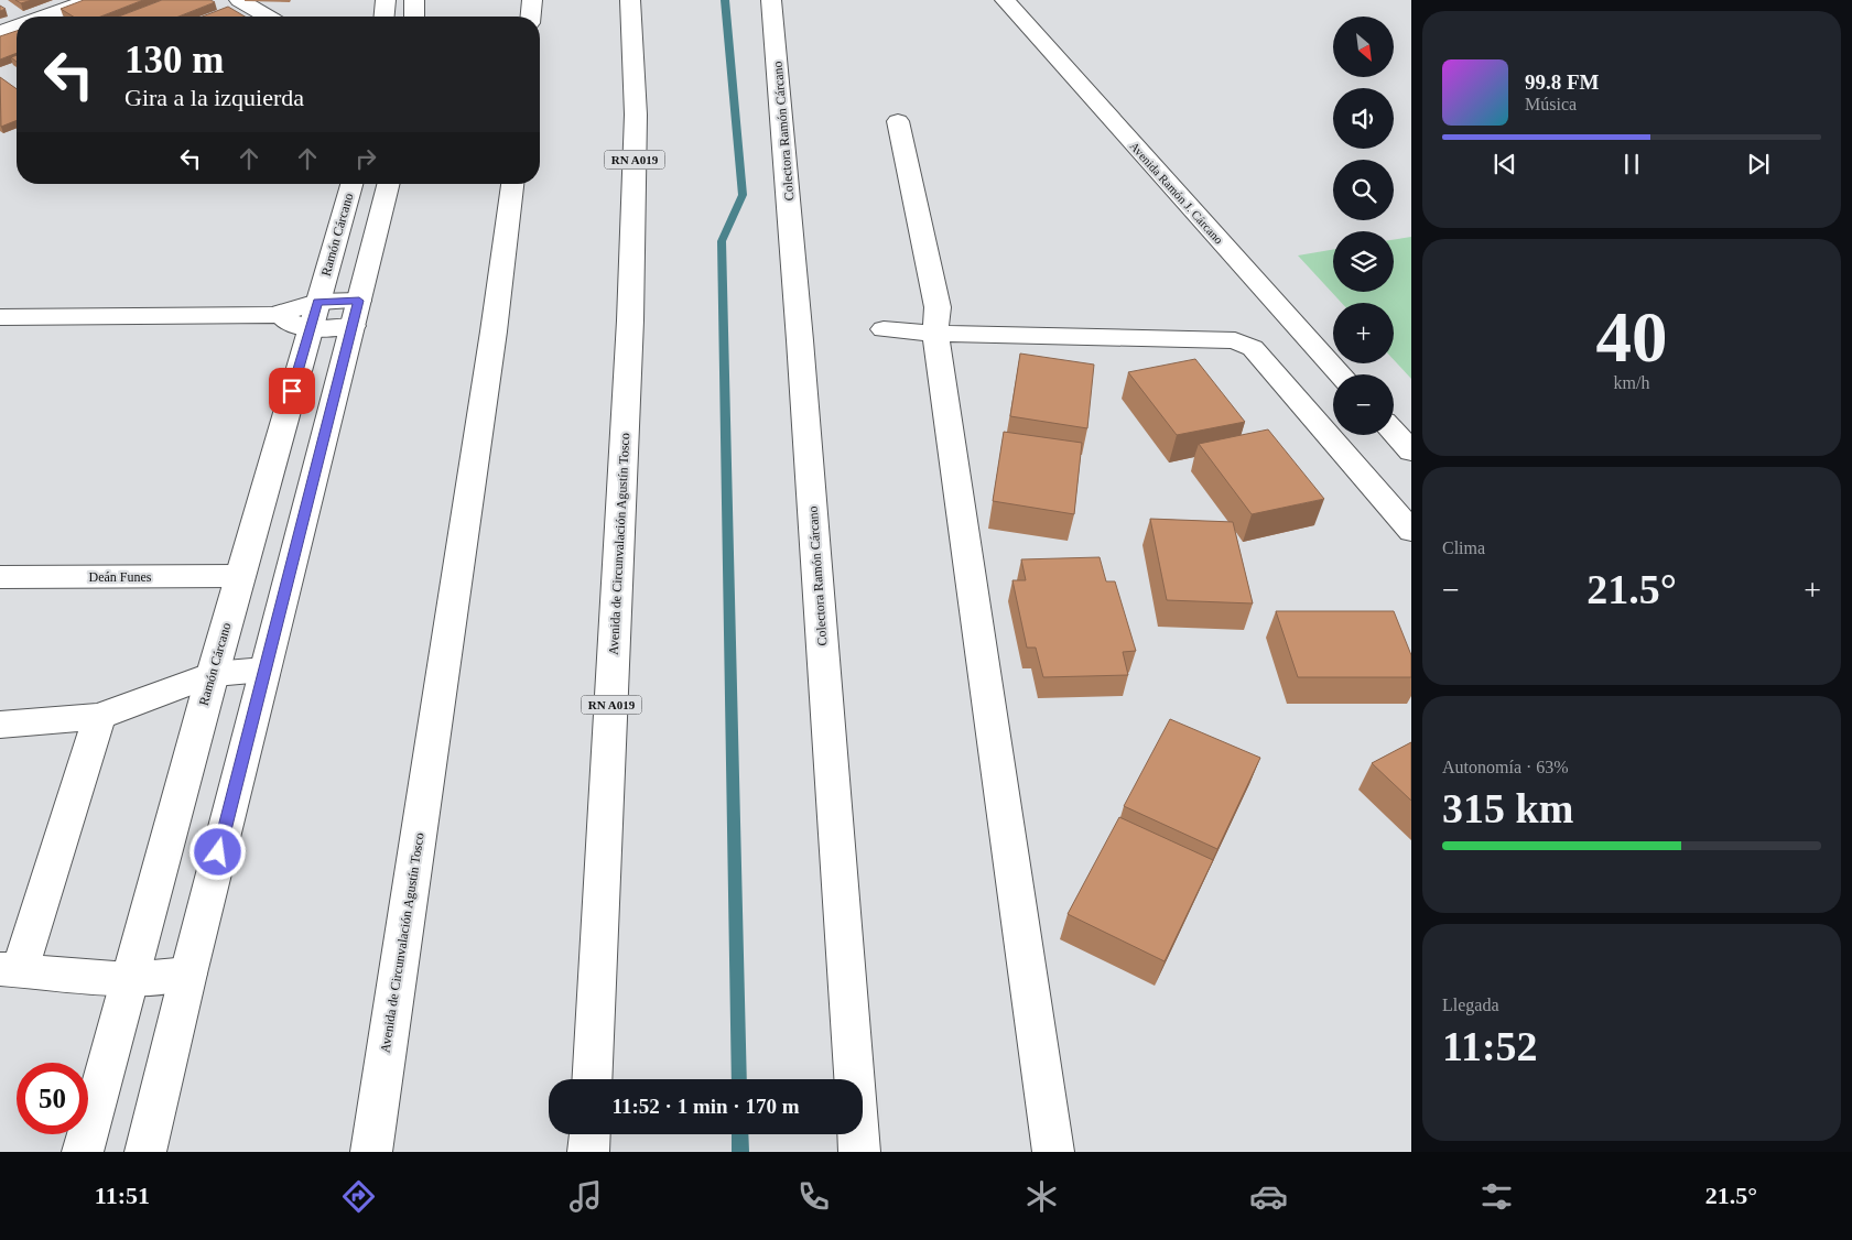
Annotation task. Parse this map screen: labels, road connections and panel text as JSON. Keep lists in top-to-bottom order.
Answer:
{
  "streets": {
    "main road": [
      "Colectora Ramón Cárcano",
      "RN A019",
      "Avenida Ramón J. Cárcano",
      "Ramón Cárcano",
      "Avenida de Circunvalación Agustín Tosco",
      "Deán Funes"
    ]
  },
  "crossings": [
    ["Ramón Cárcano", "Deán Funes"]
  ],
  "north": "bottom right",
  "page": {
    "map_buttons": ["+", "−"],
    "turn": ["130 m", "Gira a la izquierda"],
    "song": ["99.8 FM", "Música"],
    "tile": [
      ["40", "km/h"],
      "Clima",
      ["Autonomía · 63%", "315 km"],
      ["Llegada", "11:52"]
    ],
    "heat": ["−", "21.5°", "+"],
    "limit": "50",
    "trip": "11:52 · 1 min · 170 m",
    "tabs": ["11:51", "21.5°"]
  }
}
